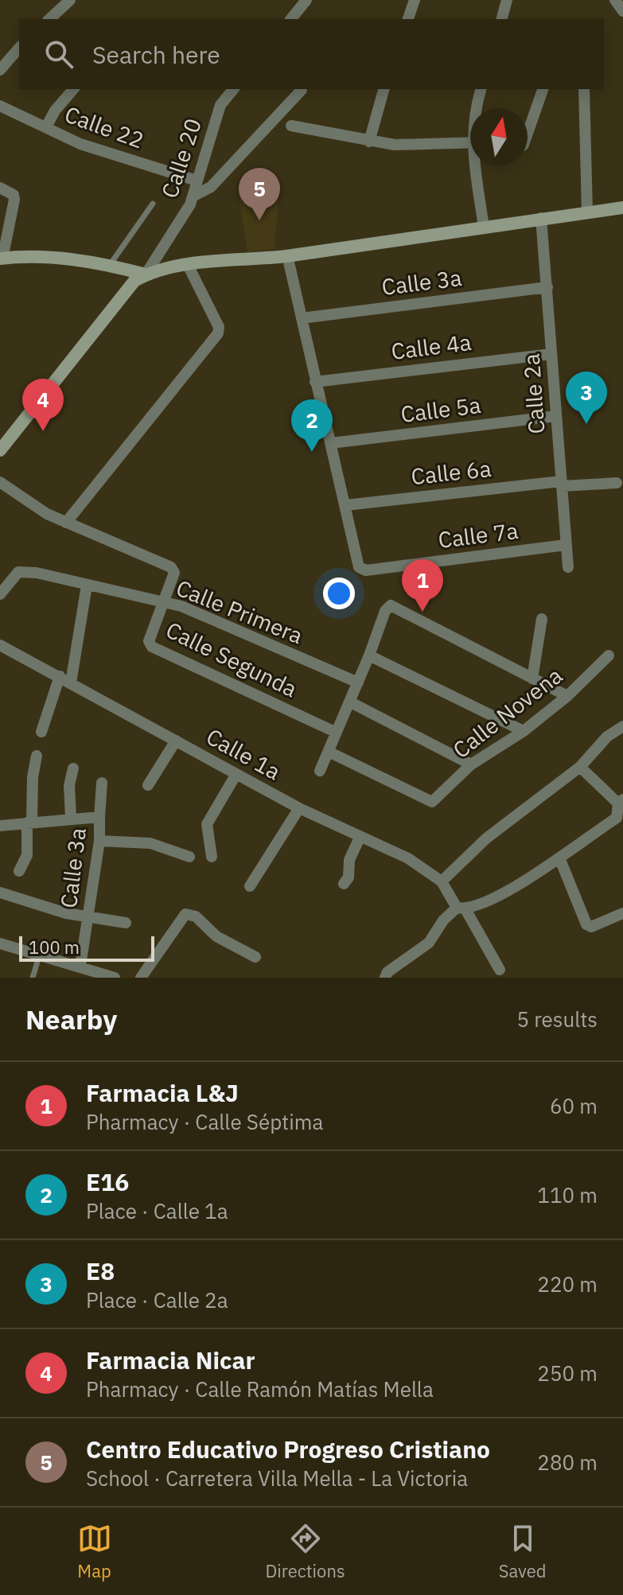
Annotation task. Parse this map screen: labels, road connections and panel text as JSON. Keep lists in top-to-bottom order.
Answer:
{
  "streets": {
    "street": [
      "Calle 22",
      "Calle 20",
      "Calle 3a",
      "Calle 4a",
      "Calle 2a",
      "Calle 5a",
      "Calle 6a",
      "Calle 7a",
      "Calle Primera",
      "Calle Segunda",
      "Calle Novena",
      "Calle 1a"
    ]
  },
  "crossings": [
    ["Calle 22", "Calle 20"],
    ["Calle 3a", "Calle 2a"],
    ["Calle 4a", "Calle 2a"],
    ["Calle 2a", "Calle 5a"],
    ["Calle 2a", "Calle 6a"],
    ["Calle 2a", "Calle 7a"],
    ["Calle 6a", "Calle 7a"],
    ["Calle Primera", "Calle Segunda"]
  ],
  "scale_bar": "100 m",
  "north": "top",
  "page": {
    "search": "Search here",
    "pins": [
      "5",
      "3",
      "4",
      "2",
      "1"
    ],
    "scale": "100 m",
    "heading": ["Nearby", "5 results"],
    "list": [
      {
        "mark": "1",
        "name": "Farmacia L&J",
        "note": "Pharmacy · Calle Séptima",
        "value": "60 m"
      },
      {
        "mark": "2",
        "name": "E16",
        "note": "Place · Calle 1a",
        "value": "110 m"
      },
      {
        "mark": "3",
        "name": "E8",
        "note": "Place · Calle 2a",
        "value": "220 m"
      },
      {
        "mark": "4",
        "name": "Farmacia Nicar",
        "note": "Pharmacy · Calle Ramón Matías Mella",
        "value": "250 m"
      },
      {
        "mark": "5",
        "name": "Centro Educativo Progreso Cristiano",
        "note": "School · Carretera Villa Mella - La Victoria",
        "value": "280 m"
      }
    ],
    "nav": ["Map", "Directions", "Saved"]
  }
}
